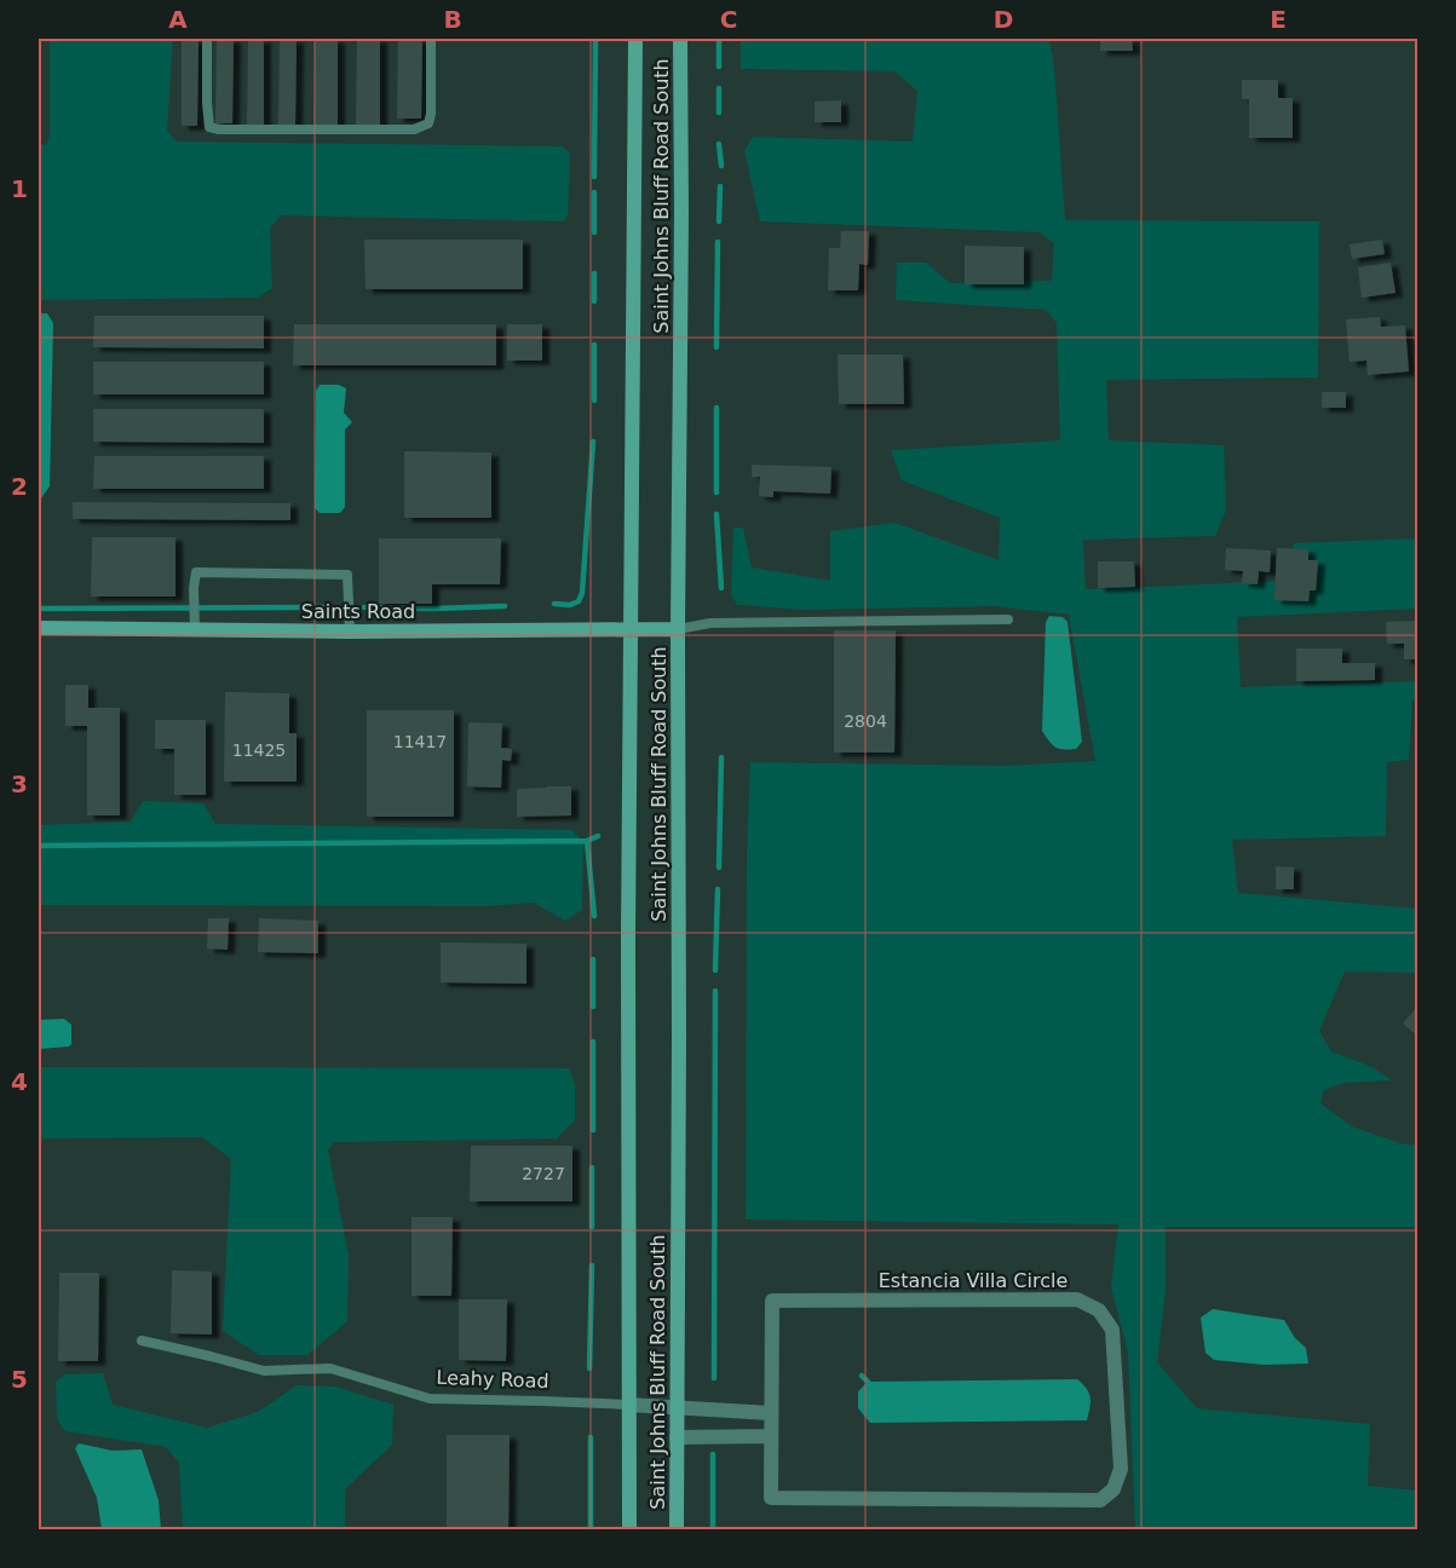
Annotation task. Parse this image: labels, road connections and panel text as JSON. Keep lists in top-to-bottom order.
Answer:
{
  "streets": {
    "main road": ["Saint Johns Bluff Road South", "Saints Road"],
    "street": ["Estancia Villa Circle", "Leahy Road"]
  },
  "crossings": [
    ["Saint Johns Bluff Road South", "Saints Road"],
    ["Saint Johns Bluff Road South", "Leahy Road"],
    ["Estancia Villa Circle", "Leahy Road"]
  ],
  "house_numbers": [
    "2804",
    "11417",
    "11425",
    "2727"
  ],
  "grid": {
    "columns": [
      "A",
      "B",
      "C",
      "D",
      "E"
    ],
    "rows": [
      "1",
      "2",
      "3",
      "4",
      "5"
    ]
  }
}
